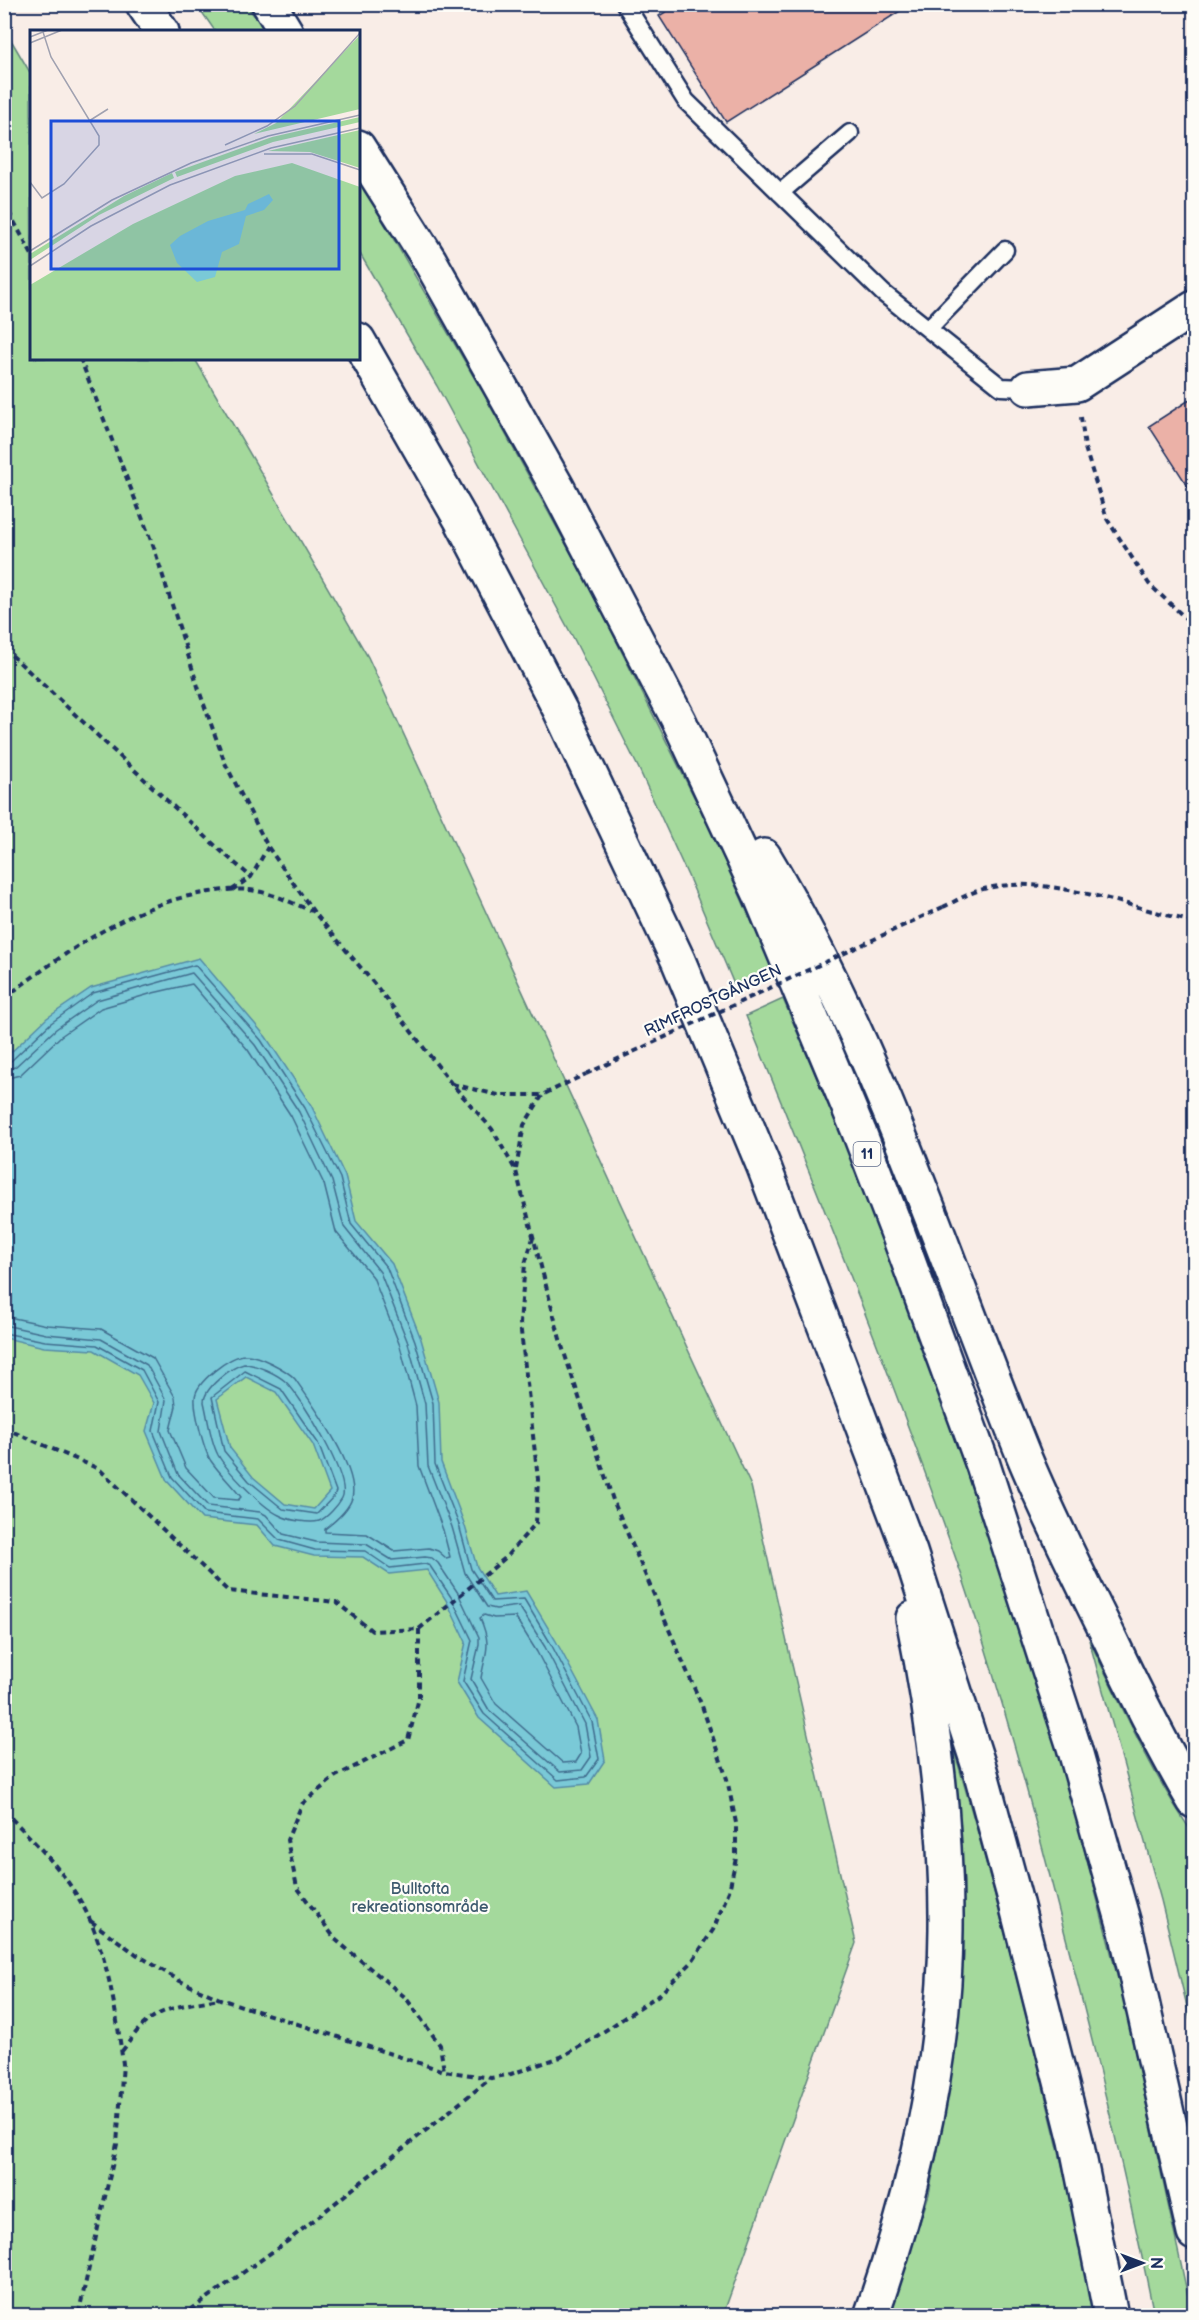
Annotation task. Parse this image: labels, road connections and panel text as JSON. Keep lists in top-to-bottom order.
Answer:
{
  "streets": {
    "main road": ["11"],
    "path": ["RIMFROSTGÅNGEN"]
  },
  "parks": ["Bulltofta rekreationsområde"],
  "north": "right"
}
